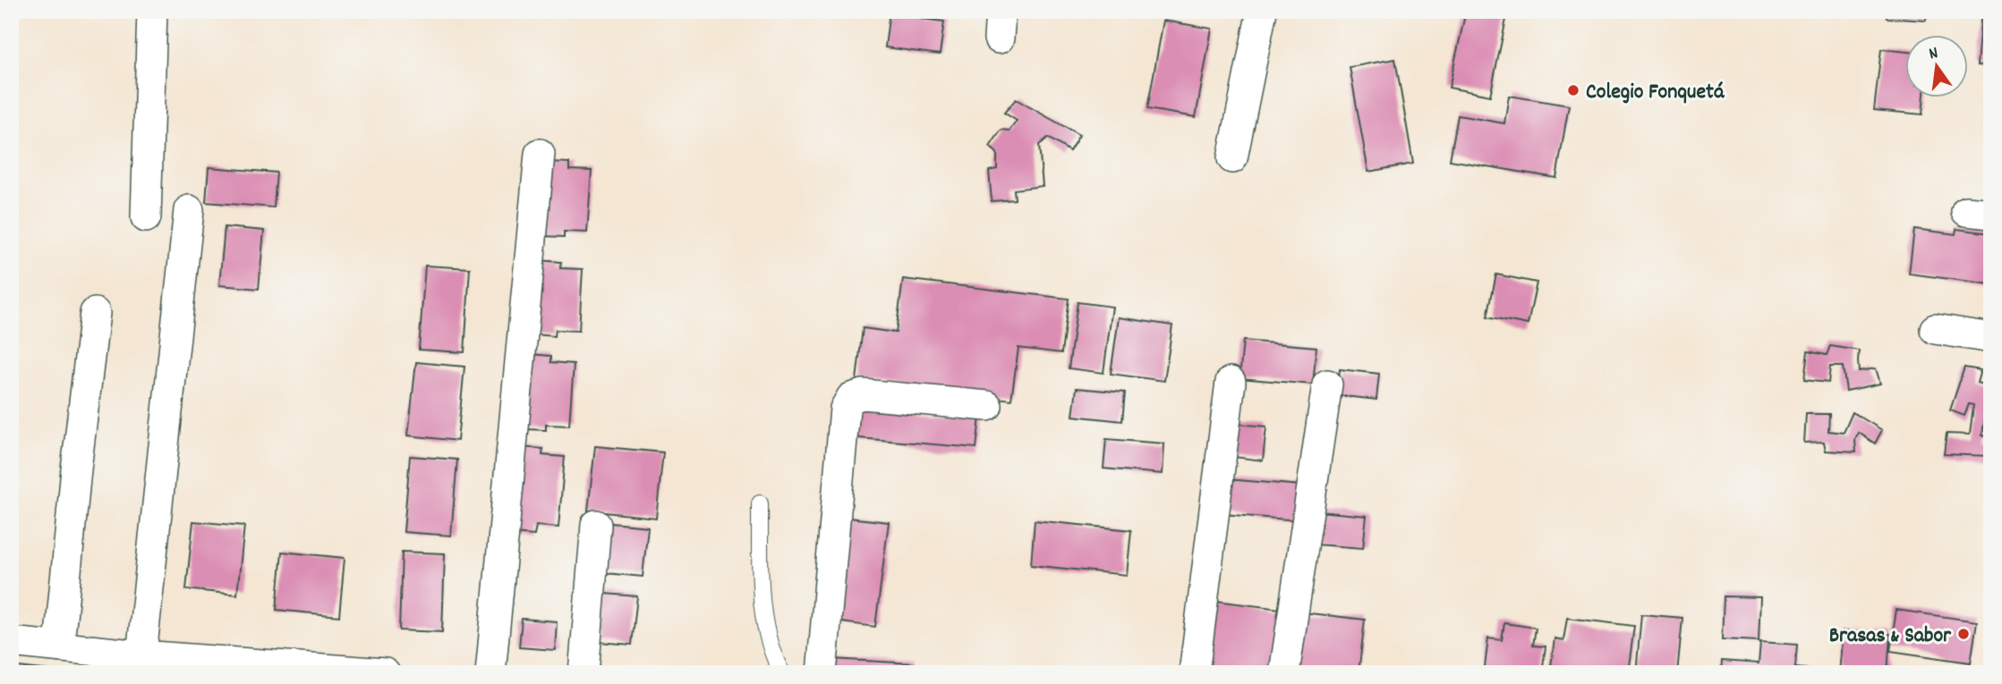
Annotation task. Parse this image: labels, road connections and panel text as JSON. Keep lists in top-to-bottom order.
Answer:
{
  "places": ["Colegio Fonquetá", "Brasas & Sabor"],
  "north": "top"
}
